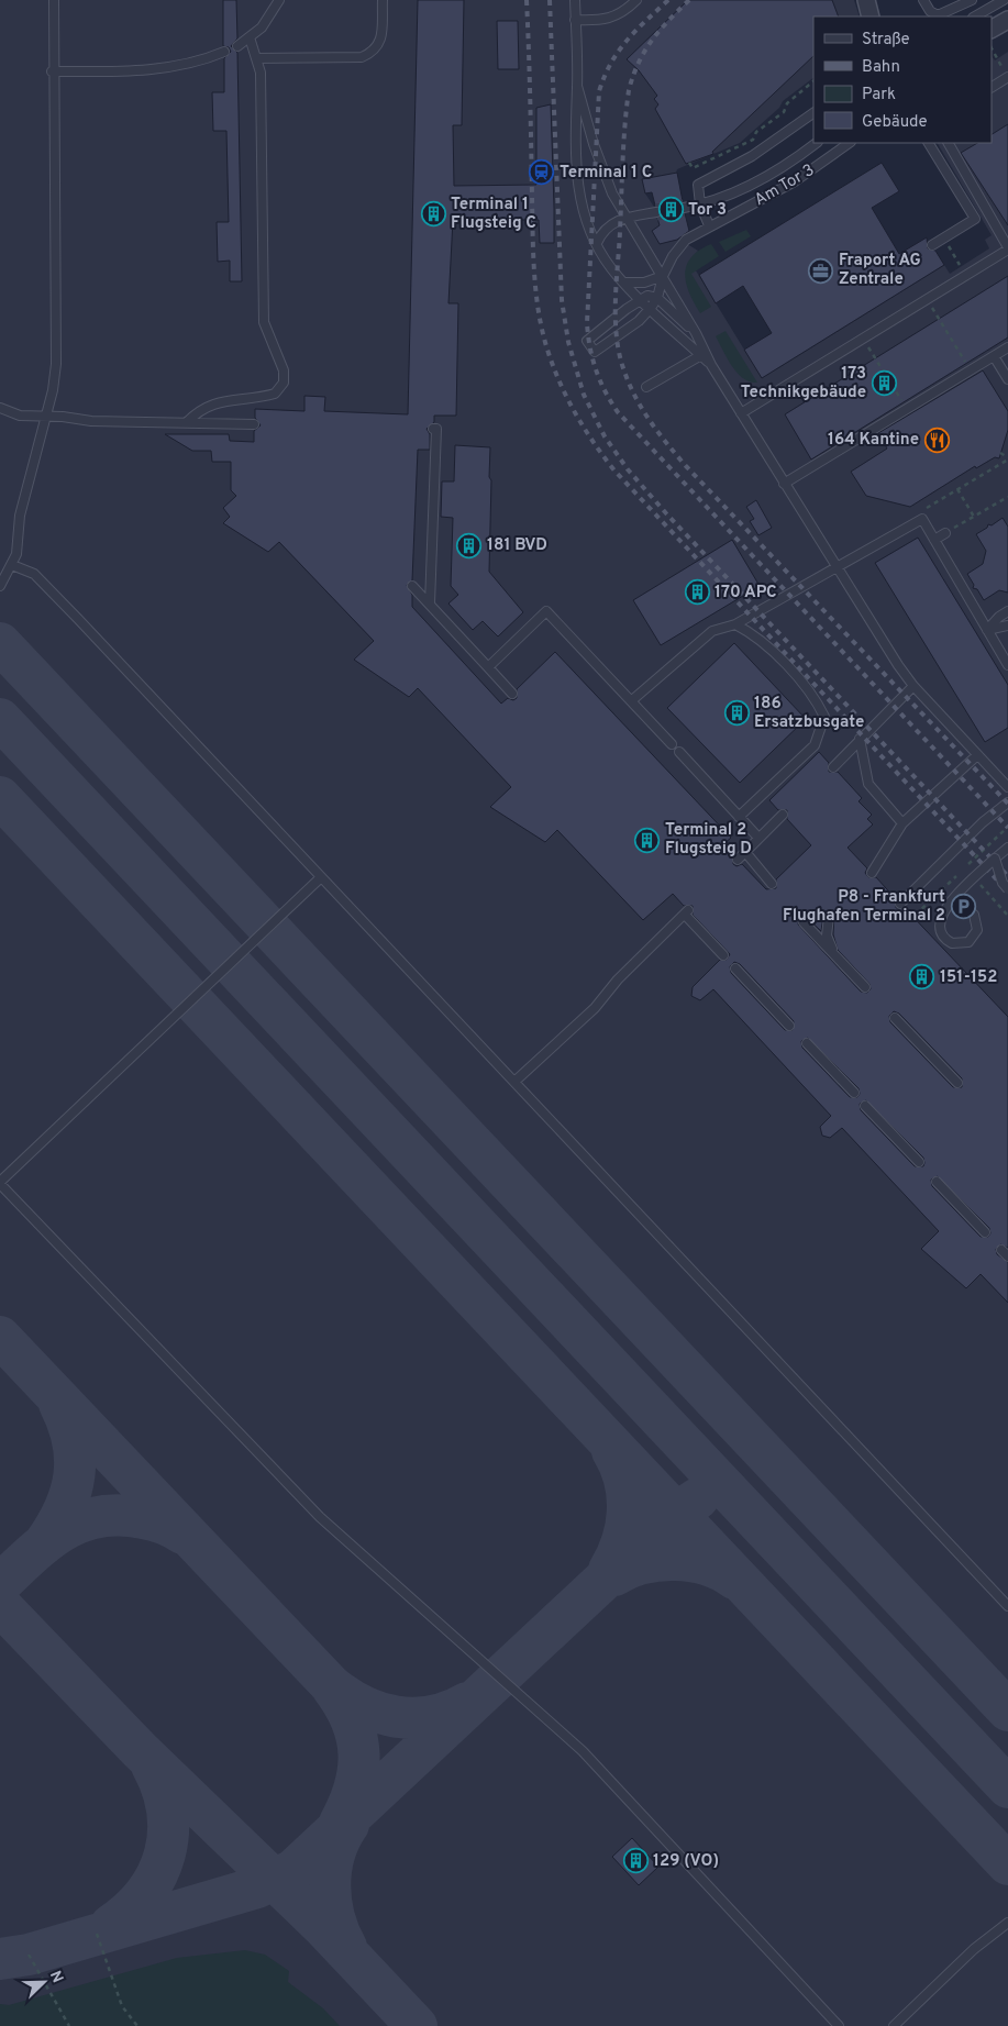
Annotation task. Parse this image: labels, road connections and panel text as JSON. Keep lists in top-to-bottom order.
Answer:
{
  "streets": {
    "lane": ["Am Tor 3"]
  },
  "places": {
    "station": ["Terminal 1 C"],
    "building": [
      "Tor 3",
      "Terminal 1 Flugsteig C",
      "173 Technikgebäude",
      "181 BVD",
      "170 APC",
      "186 Ersatzbusgate",
      "Terminal 2 Flugsteig D",
      "151-152",
      "129 (VO)"
    ],
    "office": ["Fraport AG Zentrale"],
    "restaurant": ["164 Kantine"],
    "parking": ["P8 - Frankfurt Flughafen Terminal 2"]
  },
  "legend": [
    "Straße",
    "Bahn",
    "Park",
    "Gebäude"
  ],
  "north": "top right"
}
